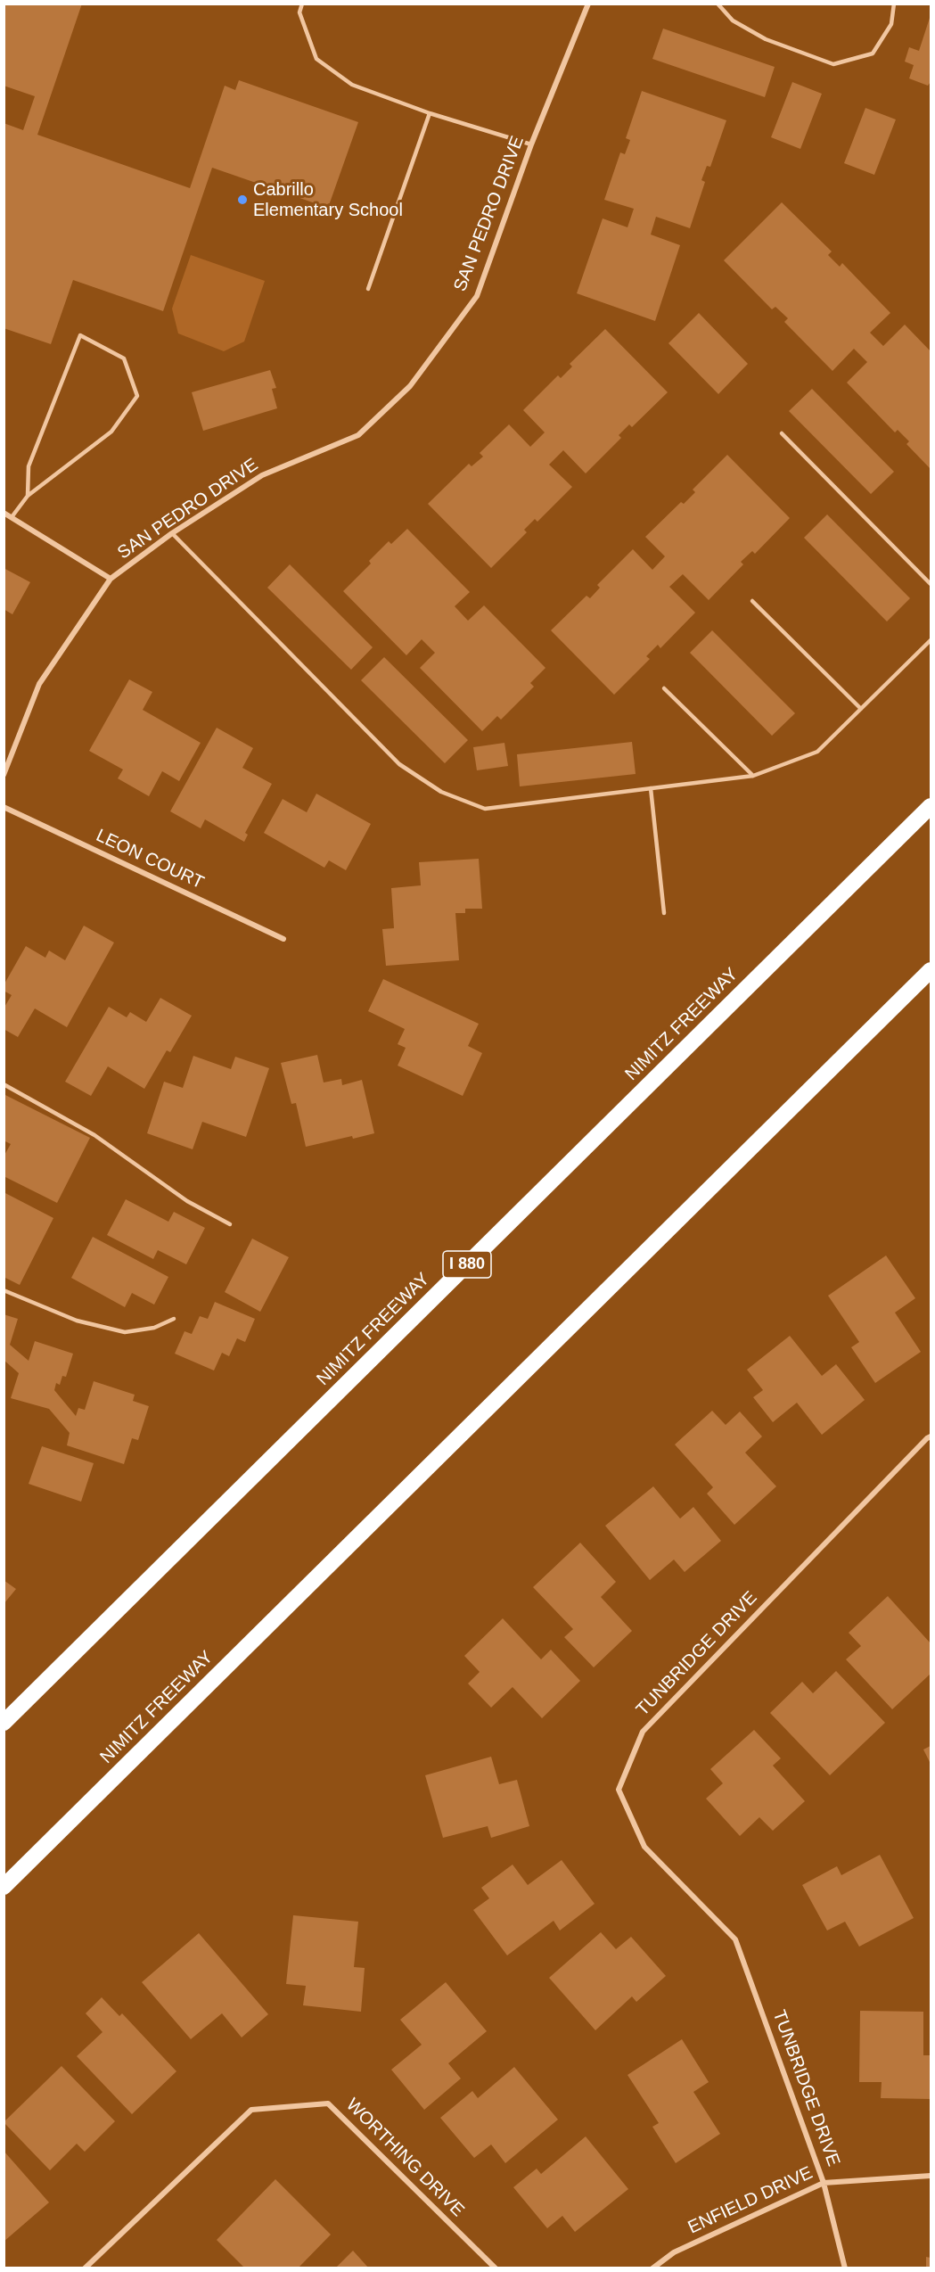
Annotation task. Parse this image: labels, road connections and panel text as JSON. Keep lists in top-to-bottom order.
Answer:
{
  "streets": {
    "highway": ["NIMITZ FREEWAY", "I 880"],
    "street": [
      "SAN PEDRO DRIVE",
      "LEON COURT",
      "TUNBRIDGE DRIVE",
      "WORTHING DRIVE",
      "ENFIELD DRIVE"
    ]
  },
  "crossings": [
    ["TUNBRIDGE DRIVE", "ENFIELD DRIVE"]
  ],
  "places": ["Cabrillo Elementary School"]
}
